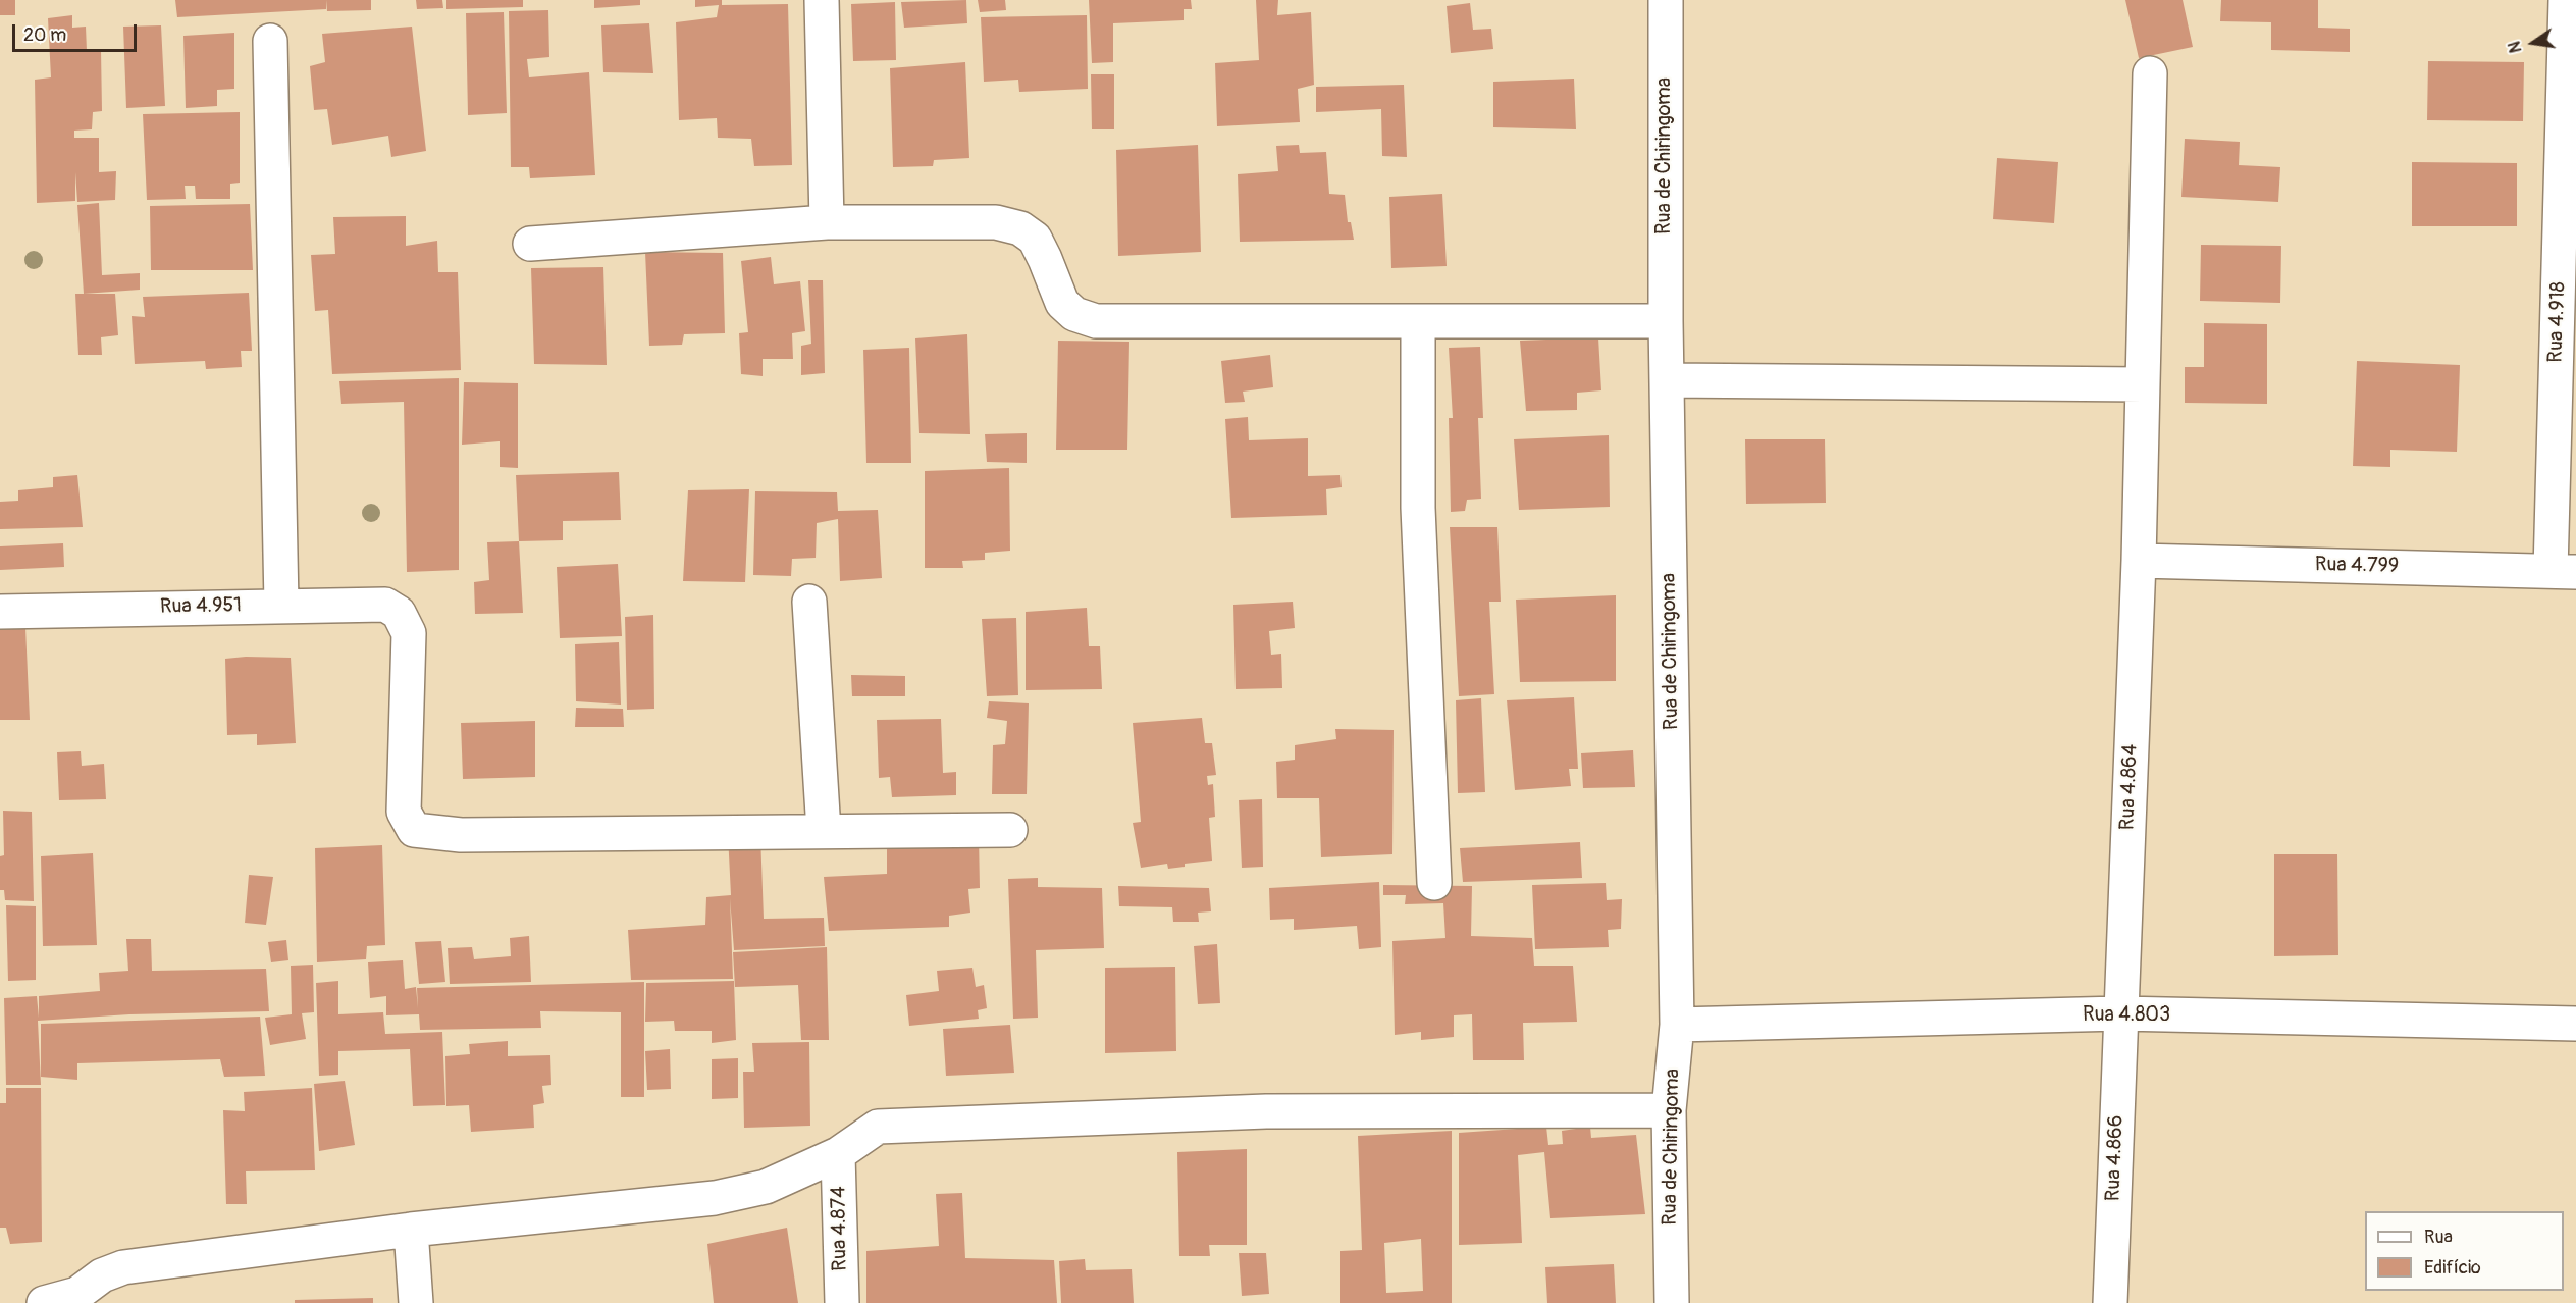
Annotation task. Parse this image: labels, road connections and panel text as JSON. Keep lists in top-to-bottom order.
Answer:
{
  "streets": {
    "street": [
      "Rua de Chiringoma",
      "Rua 4.918",
      "Rua 4.799",
      "Rua 4.951",
      "Rua 4.864",
      "Rua 4.803",
      "Rua 4.866",
      "Rua 4.874"
    ]
  },
  "crossings": [
    ["Rua de Chiringoma", "Rua 4.803"],
    ["Rua 4.918", "Rua 4.799"],
    ["Rua 4.799", "Rua 4.864"],
    ["Rua 4.864", "Rua 4.803"],
    ["Rua 4.864", "Rua 4.866"],
    ["Rua 4.803", "Rua 4.866"]
  ],
  "legend": ["Rua", "Edifício"],
  "scale_bar": "20 m",
  "north": "left"
}
